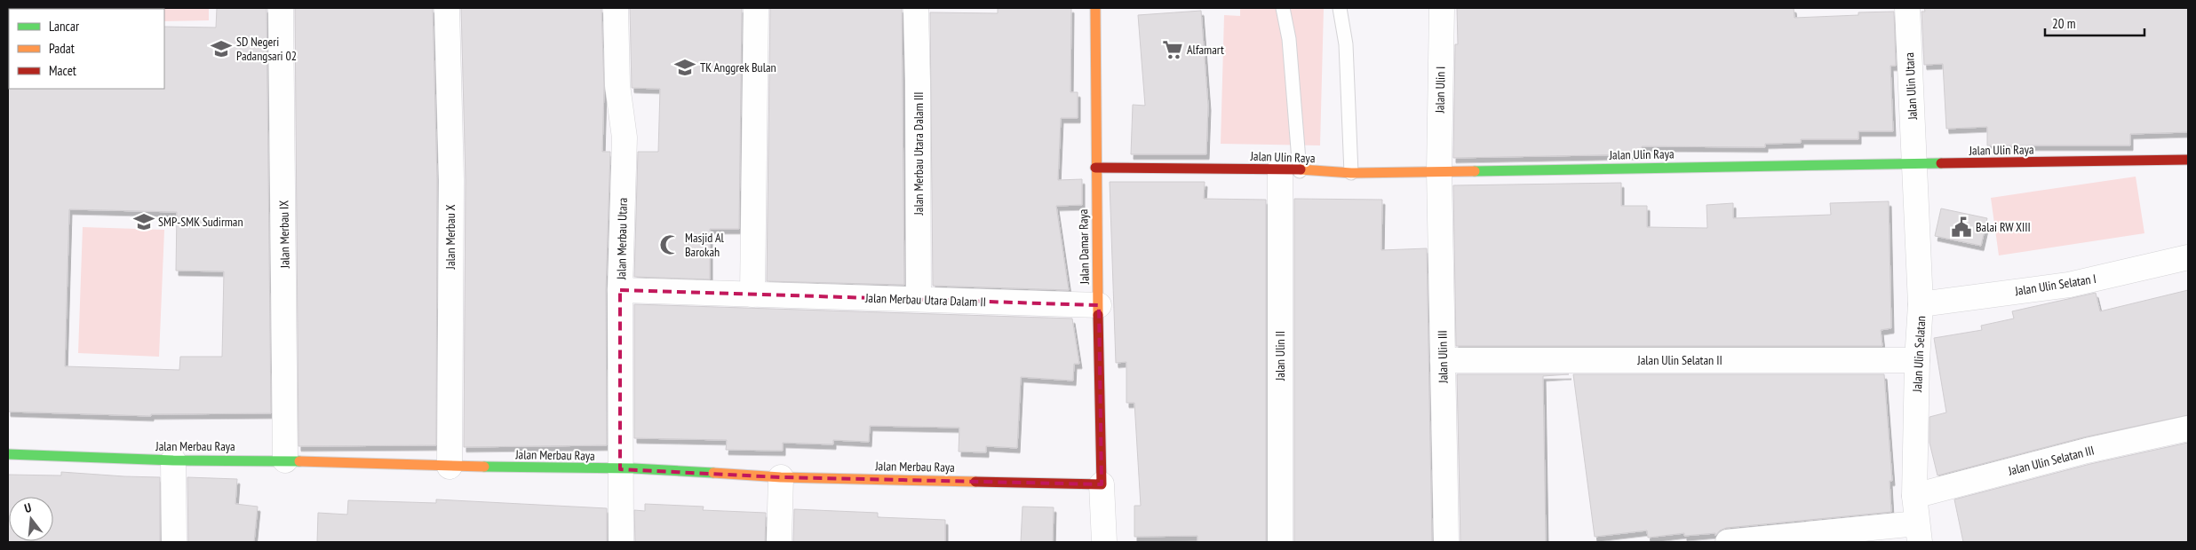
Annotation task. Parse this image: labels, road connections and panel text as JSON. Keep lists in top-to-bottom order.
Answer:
{
  "streets": {
    "street": [
      "Jalan Ulin Utara",
      "Jalan Ulin I",
      "Jalan Ulin Raya",
      "Jalan Merbau Utara Dalam III",
      "Jalan Merbau IX",
      "Jalan Merbau X",
      "Jalan Merbau Utara",
      "Jalan Damar Raya",
      "Jalan Ulin Selatan I",
      "Jalan Merbau Utara Dalam II",
      "Jalan Ulin Selatan",
      "Jalan Ulin II",
      "Jalan Ulin III",
      "Jalan Ulin Selatan II",
      "Jalan Merbau Raya",
      "Jalan Ulin Selatan III"
    ]
  },
  "crossings": [
    ["Jalan Ulin Utara", "Jalan Ulin Raya"],
    ["Jalan Ulin Utara", "Jalan Ulin Selatan"],
    ["Jalan Ulin I", "Jalan Ulin Raya"],
    ["Jalan Ulin I", "Jalan Ulin III"],
    ["Jalan Ulin Raya", "Jalan Damar Raya"],
    ["Jalan Ulin Raya", "Jalan Ulin Selatan"],
    ["Jalan Ulin Raya", "Jalan Ulin II"],
    ["Jalan Ulin Raya", "Jalan Ulin III"],
    ["Jalan Merbau Utara Dalam III", "Jalan Merbau Utara Dalam II"],
    ["Jalan Merbau IX", "Jalan Merbau Raya"],
    ["Jalan Merbau X", "Jalan Merbau Raya"],
    ["Jalan Merbau Utara", "Jalan Merbau Utara Dalam II"],
    ["Jalan Merbau Utara", "Jalan Merbau Raya"],
    ["Jalan Damar Raya", "Jalan Merbau Utara Dalam II"],
    ["Jalan Damar Raya", "Jalan Merbau Raya"],
    ["Jalan Ulin Selatan I", "Jalan Ulin Selatan"],
    ["Jalan Ulin Selatan", "Jalan Ulin Selatan II"],
    ["Jalan Ulin Selatan", "Jalan Ulin Selatan III"],
    ["Jalan Ulin III", "Jalan Ulin Selatan II"]
  ],
  "places": {
    "school or university": ["SD Negeri Padangsari 02", "TK Anggrek Bulan", "SMP-SMK Sudirman"],
    "supermarket": ["Alfamart"],
    "public building": ["Balai RW XIII"],
    "mosque": ["Masjid Al Barokah"]
  },
  "legend": ["Lancar", "Padat", "Macet"],
  "scale_bar": "20 m",
  "north": "top"
}
